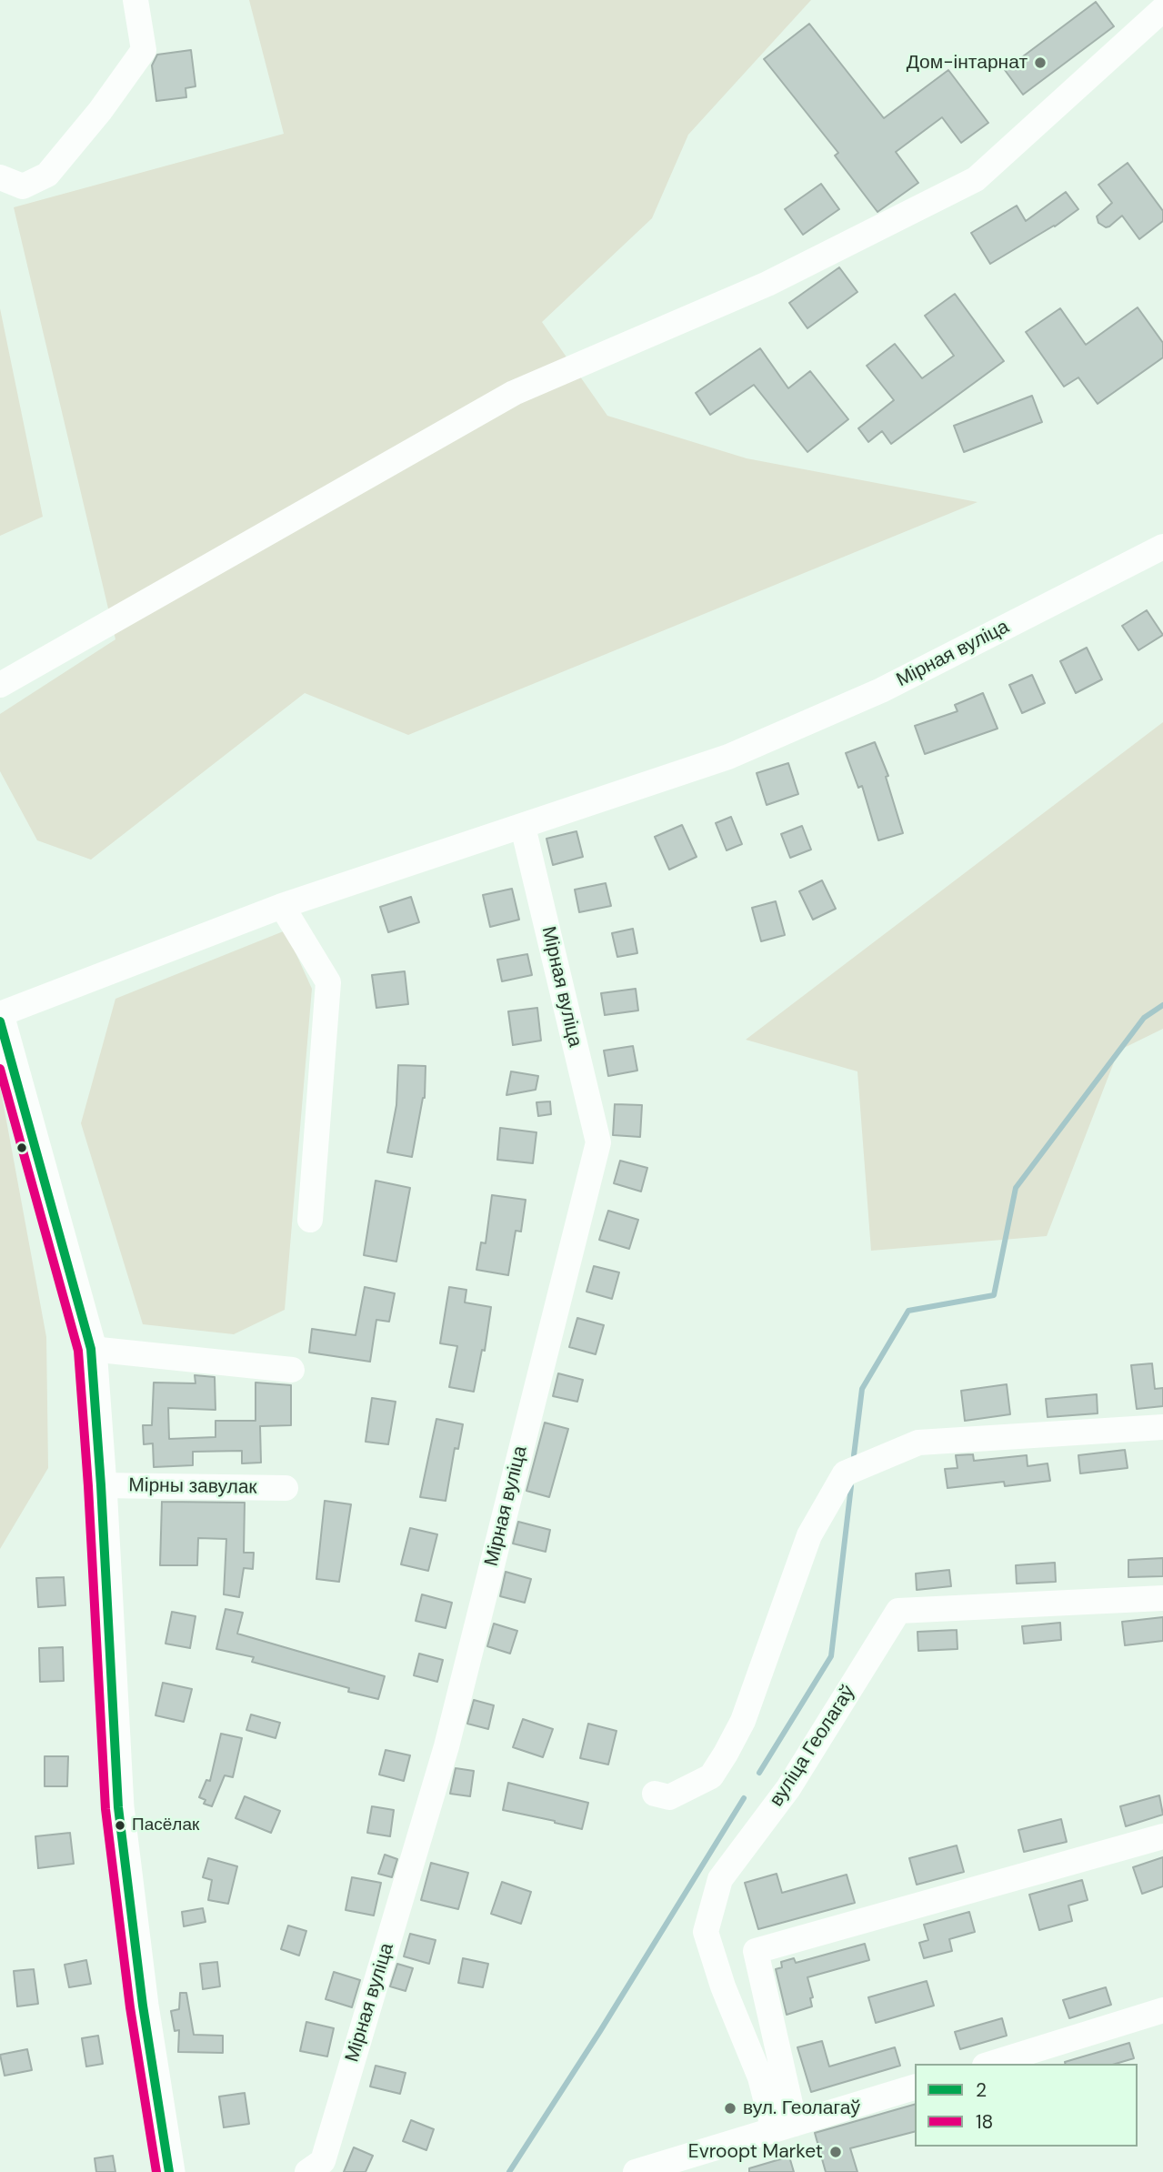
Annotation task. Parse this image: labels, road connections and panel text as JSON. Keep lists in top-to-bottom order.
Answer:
{
  "streets": {
    "street": ["Мірная вуліца", "Мірны завулак", "вуліца Геолагаў"]
  },
  "places": [
    "Дом-інтарнат",
    "Пасёлак",
    "вул. Геолагаў",
    "Evroopt Market"
  ],
  "lines": ["transit line 2", "transit line 18"],
  "legend": ["2", "18"]
}
